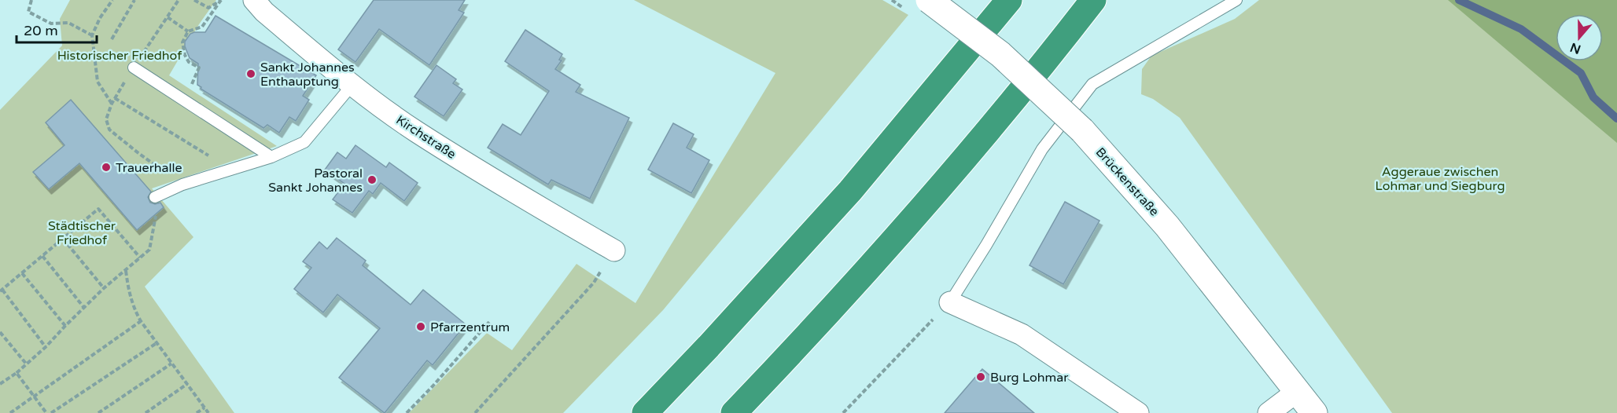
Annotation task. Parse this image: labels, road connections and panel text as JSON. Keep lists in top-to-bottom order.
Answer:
{
  "streets": {
    "street": ["Kirchstraße", "Brückenstraße"]
  },
  "parks": ["Historischer Friedhof", "Aggeraue zwischen Lohmar und Siegburg", "Städtischer Friedhof"],
  "places": [
    "Sankt Johannes Enthauptung",
    "Trauerhalle",
    "Pastoral Sankt Johannes",
    "Pfarrzentrum",
    "Burg Lohmar"
  ],
  "scale_bar": "20 m",
  "north": "bottom"
}
